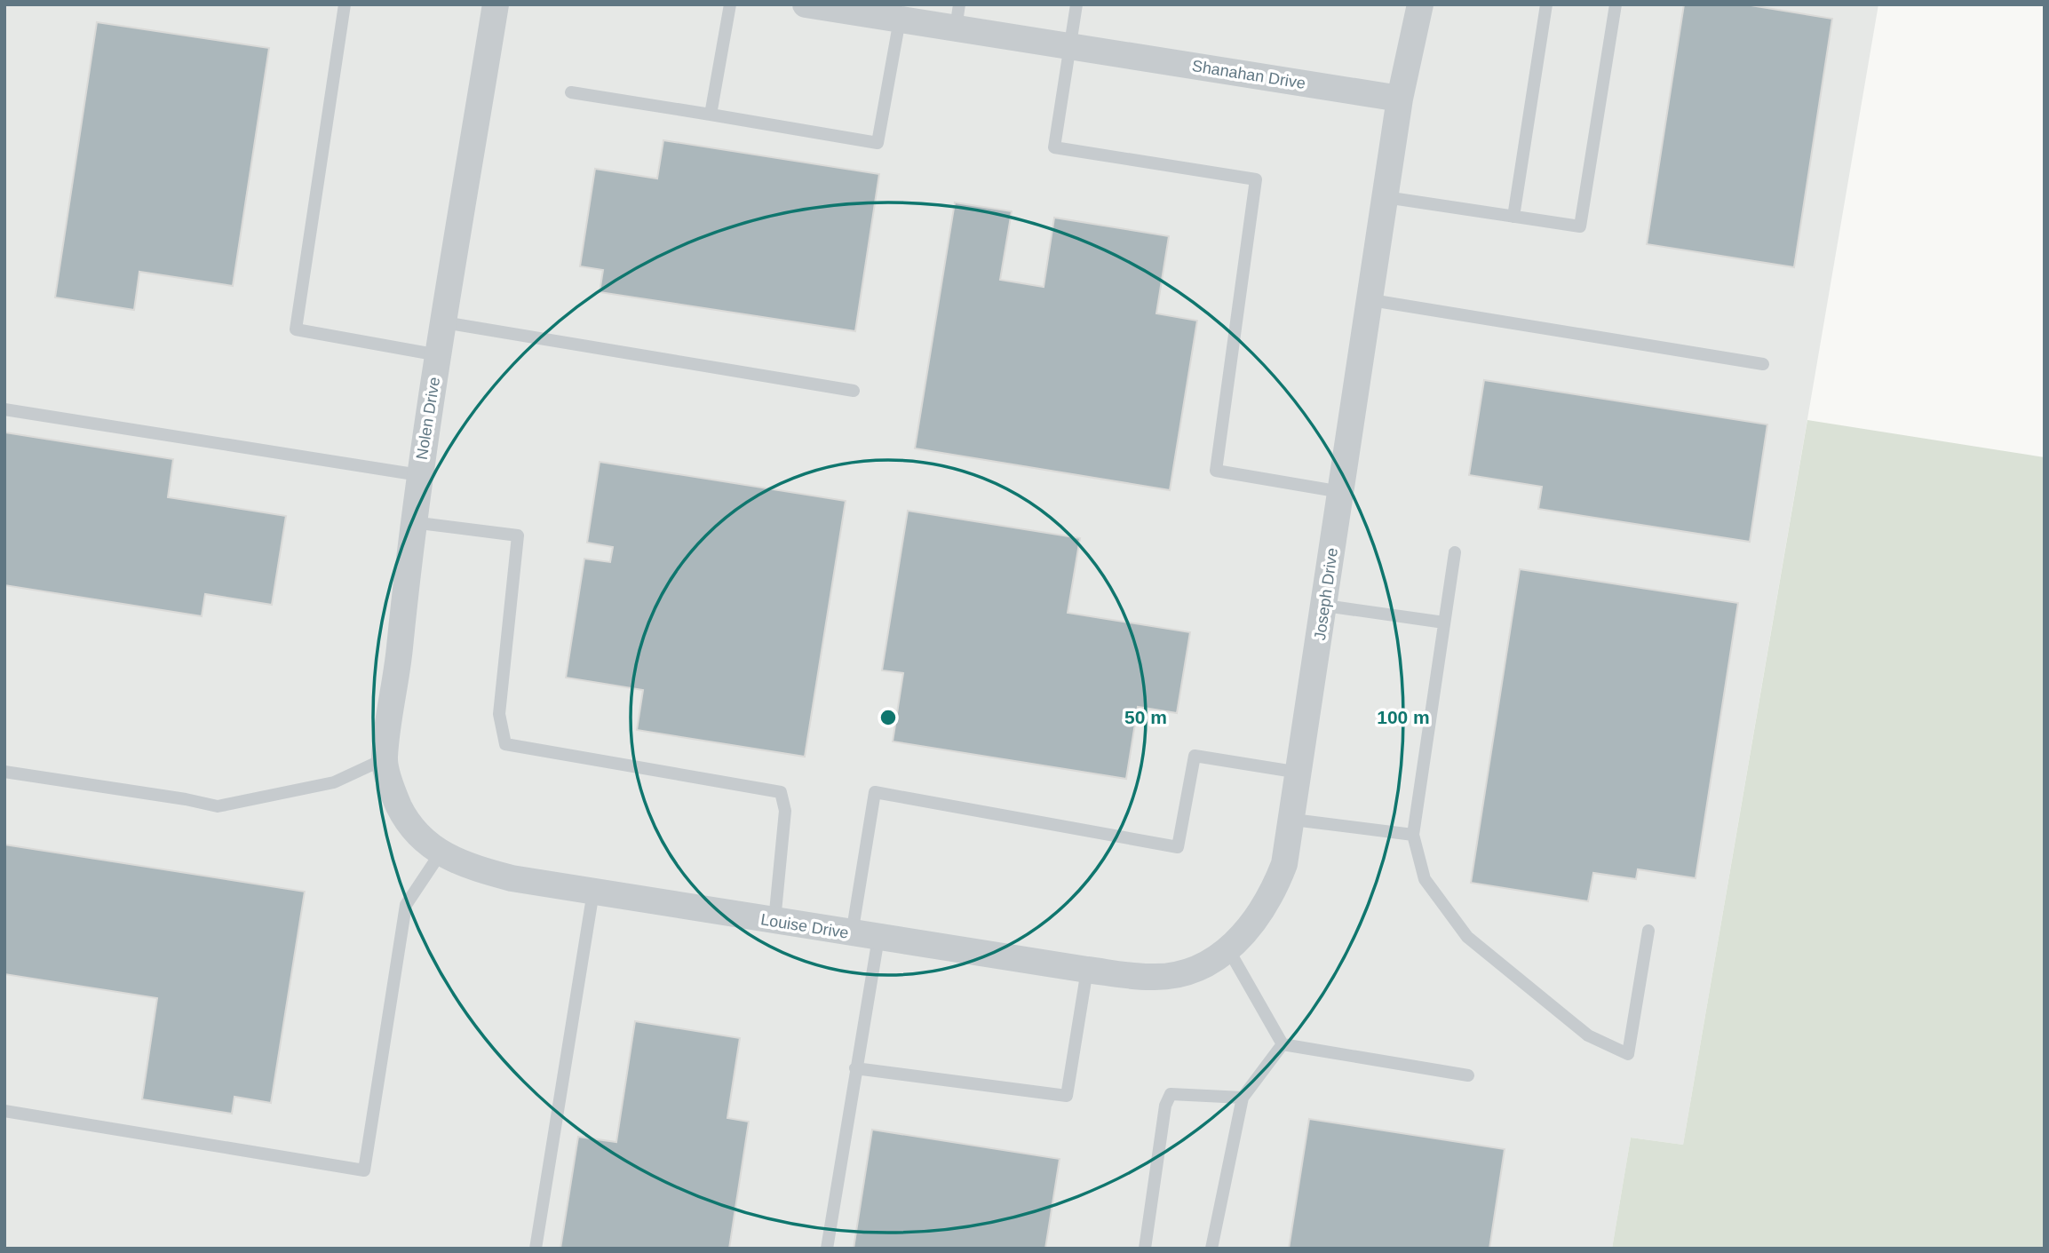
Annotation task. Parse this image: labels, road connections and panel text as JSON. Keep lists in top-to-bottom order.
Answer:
{
  "streets": {
    "street": [
      "Shanahan Drive",
      "Nolen Drive",
      "Joseph Drive",
      "Louise Drive"
    ]
  },
  "crossings": [
    ["Nolen Drive", "Louise Drive"],
    ["Joseph Drive", "Louise Drive"]
  ],
  "rings": ["50 m", "100 m"]
}
